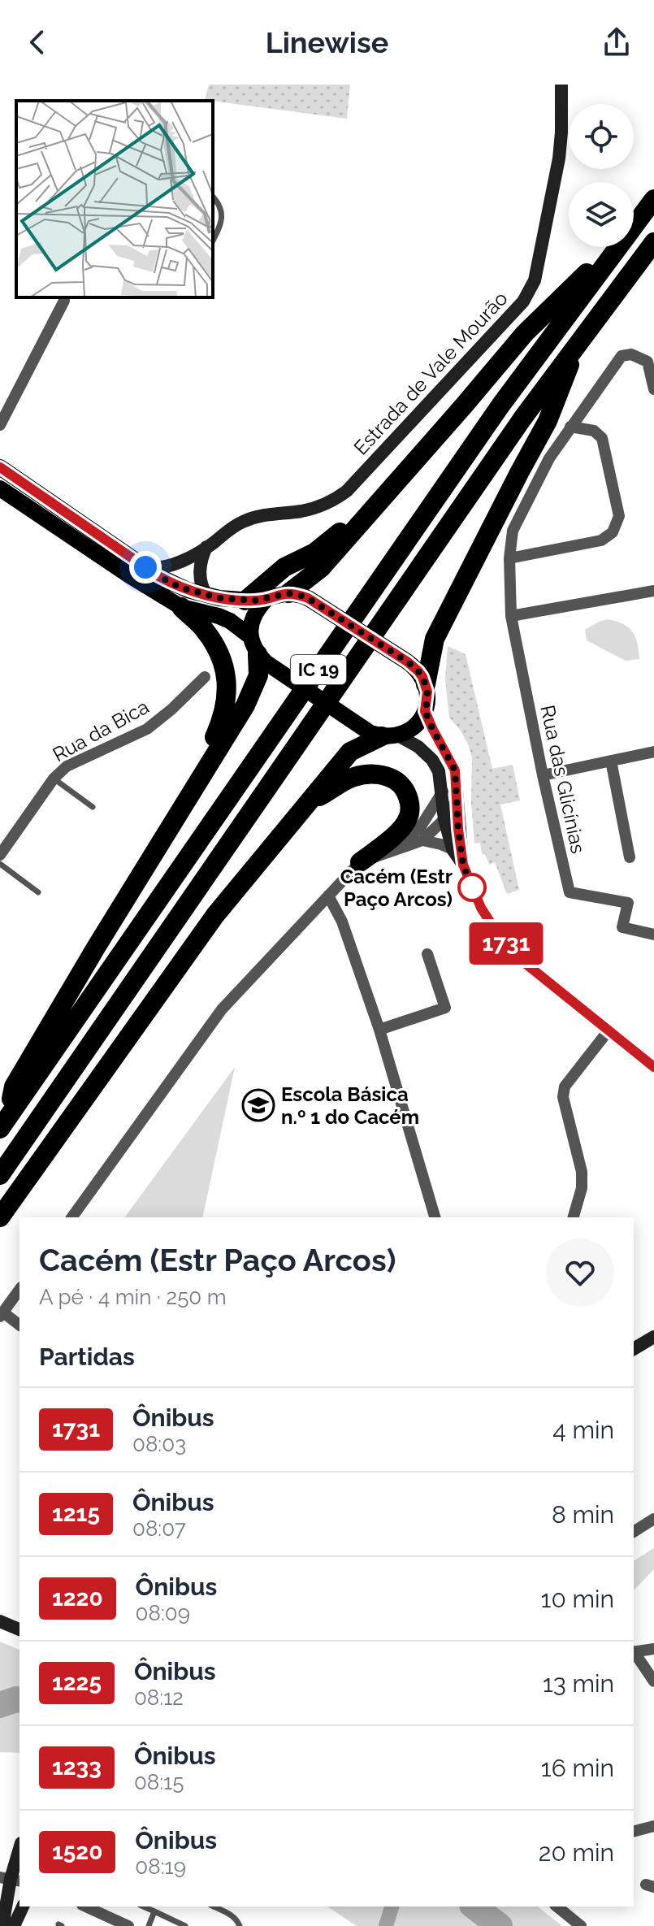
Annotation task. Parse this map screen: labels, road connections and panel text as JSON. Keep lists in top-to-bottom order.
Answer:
{
  "streets": {
    "highway": ["IC 19"],
    "street": ["Estrada de Vale Mourão", "Rua da Bica", "Rua das Glicínias"]
  },
  "places": {
    "other": ["Cacém (Estr Paço Arcos)"],
    "school or university": ["Escola Básica n.º 1 do Cacém"]
  },
  "lines": ["bus line 1731"],
  "page": {
    "header": "Linewise",
    "on_map": "1731",
    "heading": [
      ["Cacém (Estr Paço Arcos)", "A pé · 4 min · 250 m"],
      "Partidas"
    ],
    "list": [
      {
        "mark": "1731",
        "name": "Ônibus",
        "note": "08:03",
        "value": "4 min"
      },
      {
        "mark": "1215",
        "name": "Ônibus",
        "note": "08:07",
        "value": "8 min"
      },
      {
        "mark": "1220",
        "name": "Ônibus",
        "note": "08:09",
        "value": "10 min"
      },
      {
        "mark": "1225",
        "name": "Ônibus",
        "note": "08:12",
        "value": "13 min"
      },
      {
        "mark": "1233",
        "name": "Ônibus",
        "note": "08:15",
        "value": "16 min"
      },
      {
        "mark": "1520",
        "name": "Ônibus",
        "note": "08:19",
        "value": "20 min"
      }
    ]
  }
}
